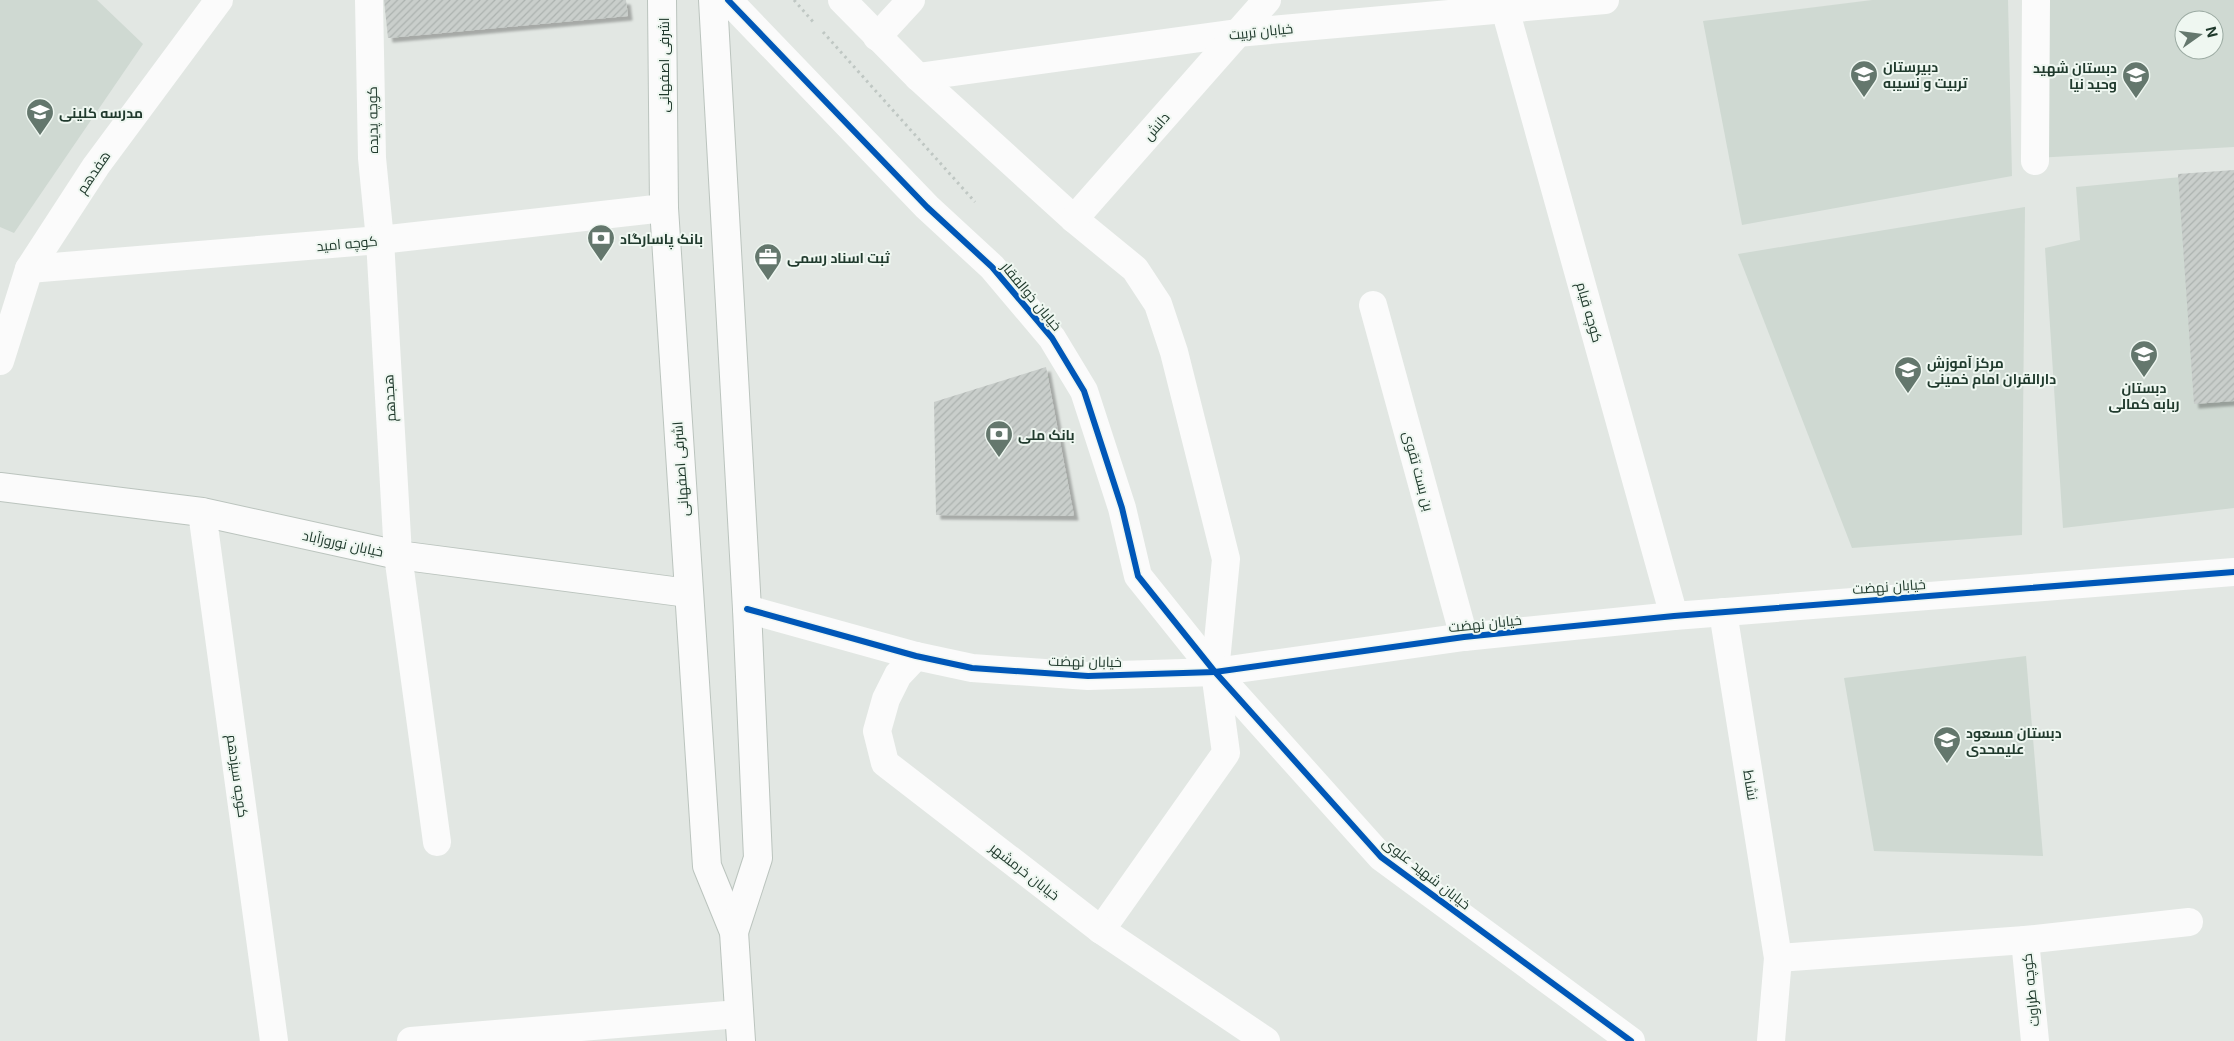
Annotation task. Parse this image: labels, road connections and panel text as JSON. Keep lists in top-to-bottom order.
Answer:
{
  "streets": {
    "street": [
      "خیابان تربیت",
      "اشرفی اصفهانی",
      "کوچه پدیده",
      "دانش",
      "هفدهم",
      "کوچه امید",
      "خیابان ذوالفقار",
      "کوچه قیام",
      "هجدهم",
      "بن بست تقوی",
      "خیابان نوروزآباد",
      "خیابان نهضت",
      "کوچه سیزدهم",
      "نشاط",
      "خیابان خرمشهر",
      "خیابان شهید علوی",
      "کوچه طراوت"
    ]
  },
  "crossings": [
    ["خیابان تربیت", "دانش"],
    ["خیابان تربیت", "کوچه قیام"],
    ["اشرفی اصفهانی", "کوچه امید"],
    ["اشرفی اصفهانی", "خیابان نوروزآباد"],
    ["اشرفی اصفهانی", "خیابان نهضت"],
    ["کوچه پدیده", "کوچه امید"],
    ["کوچه پدیده", "هجدهم"],
    ["هفدهم", "کوچه امید"],
    ["کوچه امید", "هجدهم"],
    ["خیابان ذوالفقار", "خیابان نهضت"],
    ["خیابان ذوالفقار", "خیابان شهید علوی"],
    ["کوچه قیام", "خیابان نهضت"],
    ["هجدهم", "خیابان نوروزآباد"],
    ["بن بست تقوی", "خیابان نهضت"],
    ["خیابان نوروزآباد", "کوچه سیزدهم"],
    ["خیابان نهضت", "نشاط"],
    ["خیابان نهضت", "خیابان خرمشهر"],
    ["خیابان نهضت", "خیابان شهید علوی"]
  ],
  "places": {
    "school or university": [
      "دبیرستان تربیت و نسیبه",
      "دبستان شهید وحید نیا",
      "مدرسه کلینی",
      "دبستان ربابه کمالی",
      "مرکز آموزش دارالقران امام خمینی",
      "دبستان مسعود علیمحدی"
    ],
    "bank": ["بانک پاسارگاد", "بانک ملی"],
    "office": ["ثبت اسناد رسمی"]
  },
  "north": "right"
}
